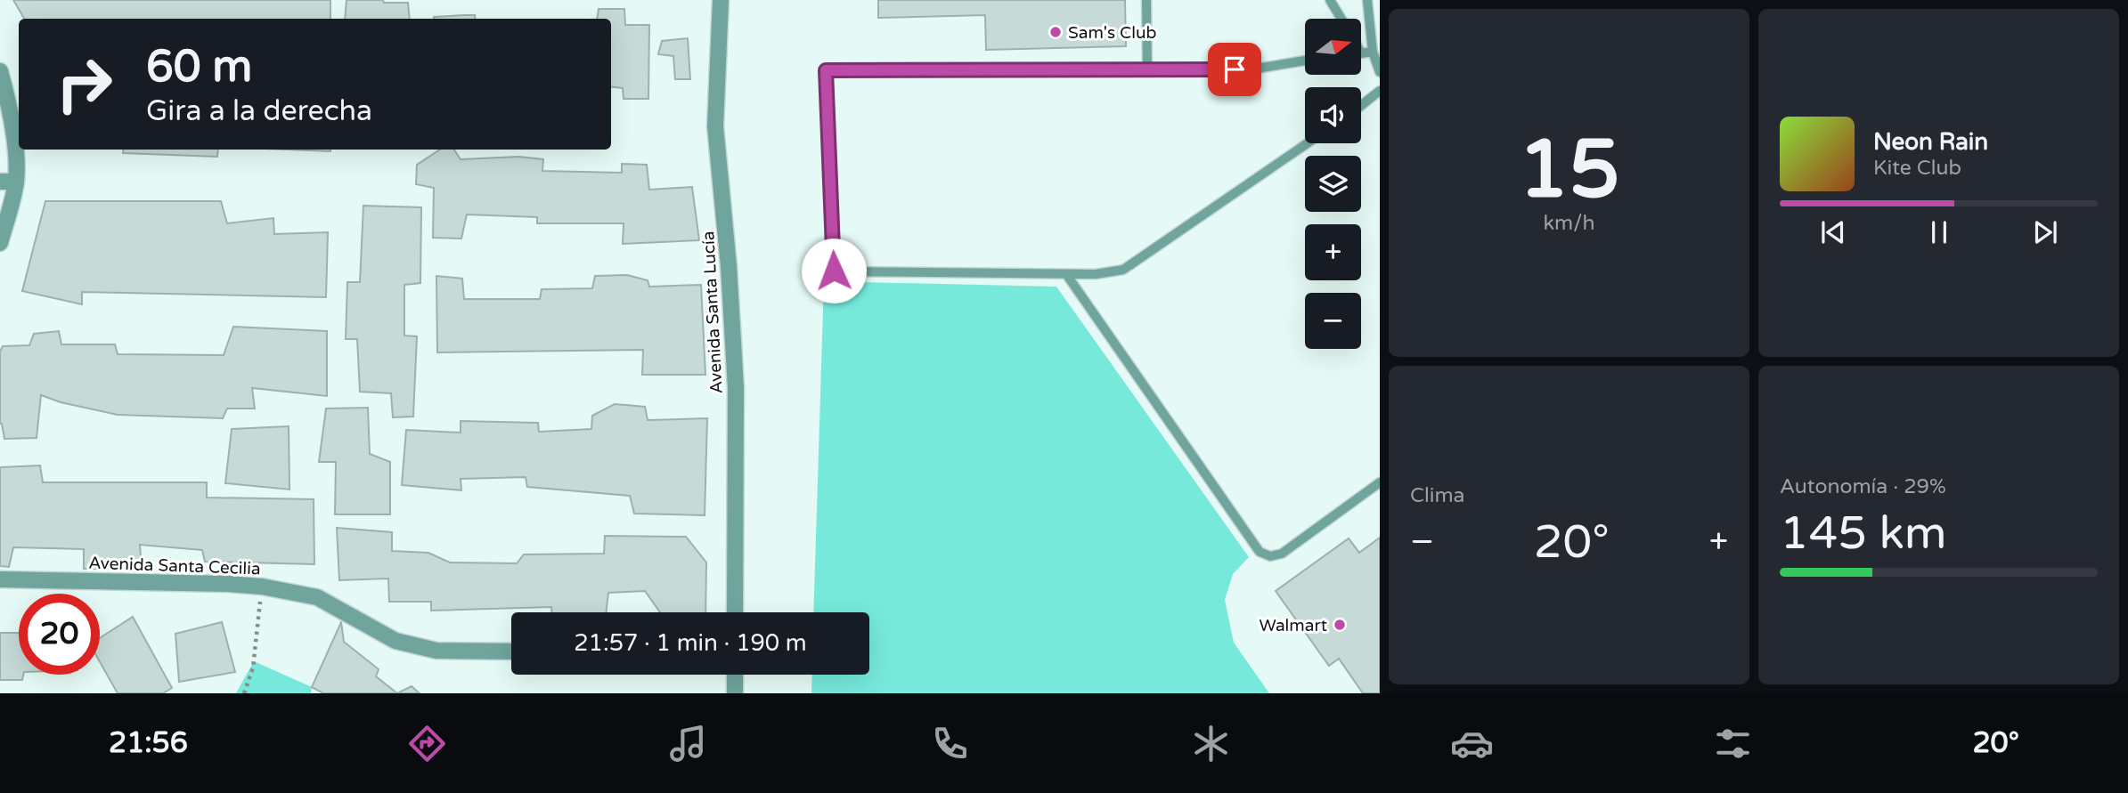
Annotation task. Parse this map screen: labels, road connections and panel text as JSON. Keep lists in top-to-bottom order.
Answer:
{
  "streets": {
    "street": ["Avenida Santa Lucía", "Avenida Santa Cecilia"]
  },
  "places": ["Sam's Club", "Walmart"],
  "north": "right",
  "page": {
    "tile": [
      ["15", "km/h"],
      "Clima",
      ["Autonomía · 29%", "145 km"]
    ],
    "map_buttons": ["+", "−"],
    "turn": ["60 m", "Gira a la derecha"],
    "song": ["Neon Rain", "Kite Club"],
    "heat": ["−", "20°", "+"],
    "limit": "20",
    "trip": "21:57 · 1 min · 190 m",
    "tabs": ["21:56", "20°"]
  }
}
